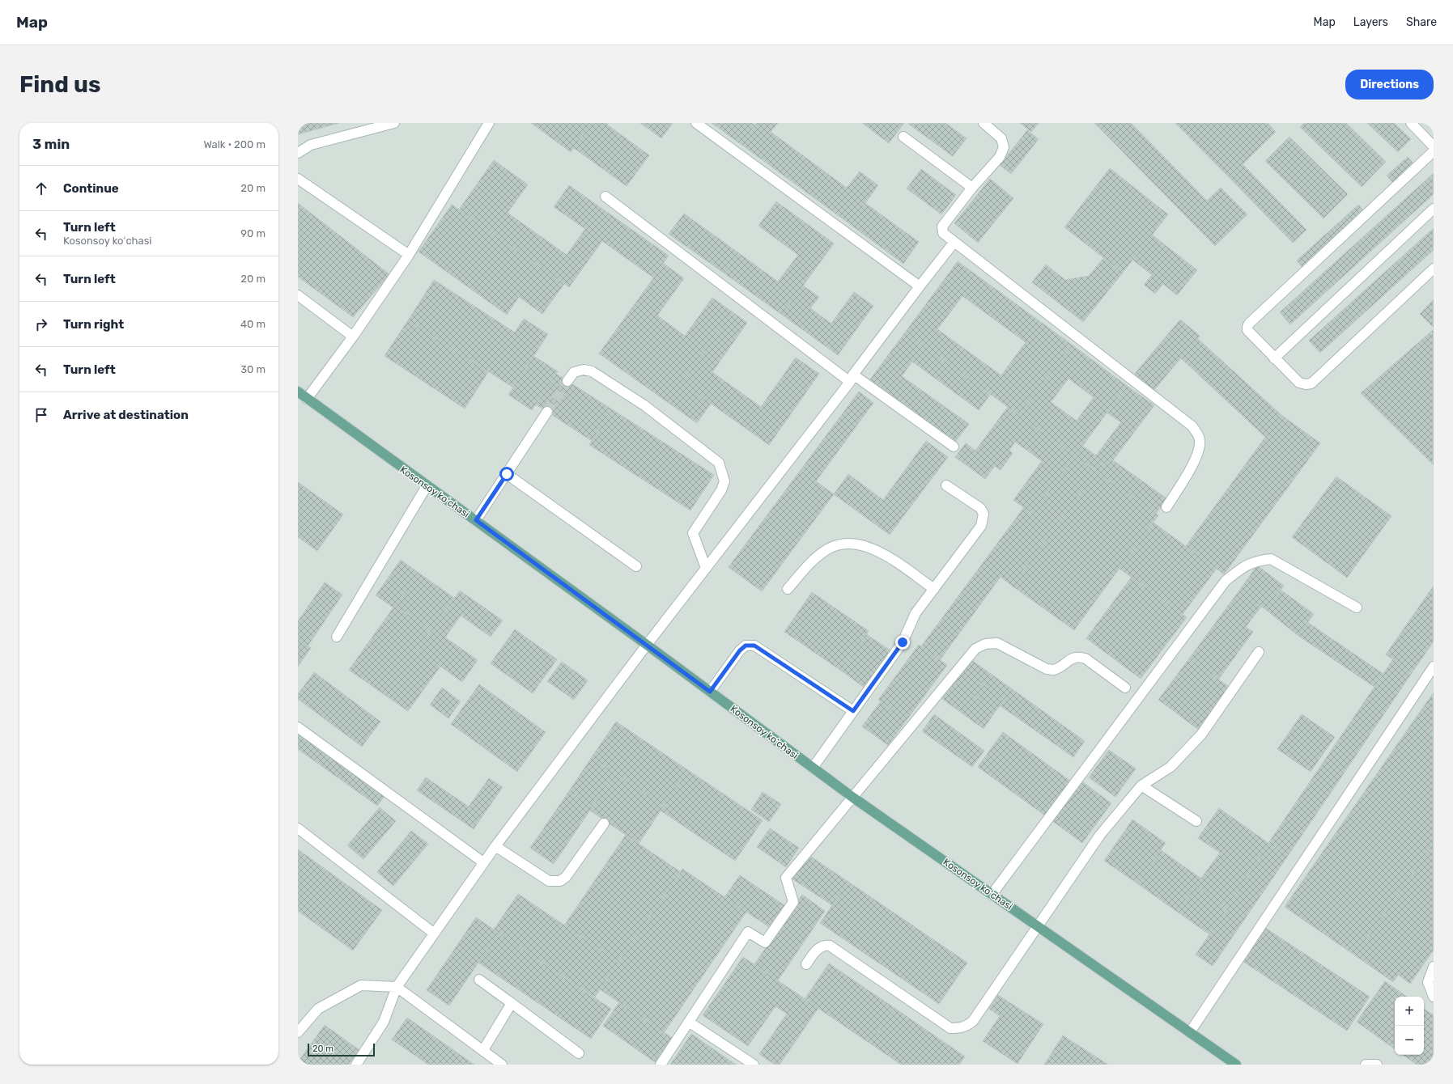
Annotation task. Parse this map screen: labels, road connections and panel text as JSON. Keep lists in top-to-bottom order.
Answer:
{
  "streets": {
    "main road": ["Kosonsoy koʻchasi"]
  },
  "scale_bar": "20 m",
  "page": {
    "header": "Map",
    "nav": ["Map", "Layers", "Share"],
    "buttons": "Directions",
    "title": "Find us",
    "heading": ["3 min", "Walk · 200 m"],
    "list": [
      ["Continue", "20 m"],
      ["Turn left", "Kosonsoy koʻchasi", "90 m"],
      ["Turn left", "20 m"],
      ["Turn right", "40 m"],
      ["Turn left", "30 m"],
      "Arrive at destination"
    ],
    "map_buttons": ["+", "−"],
    "scale": "20 m"
  }
}
